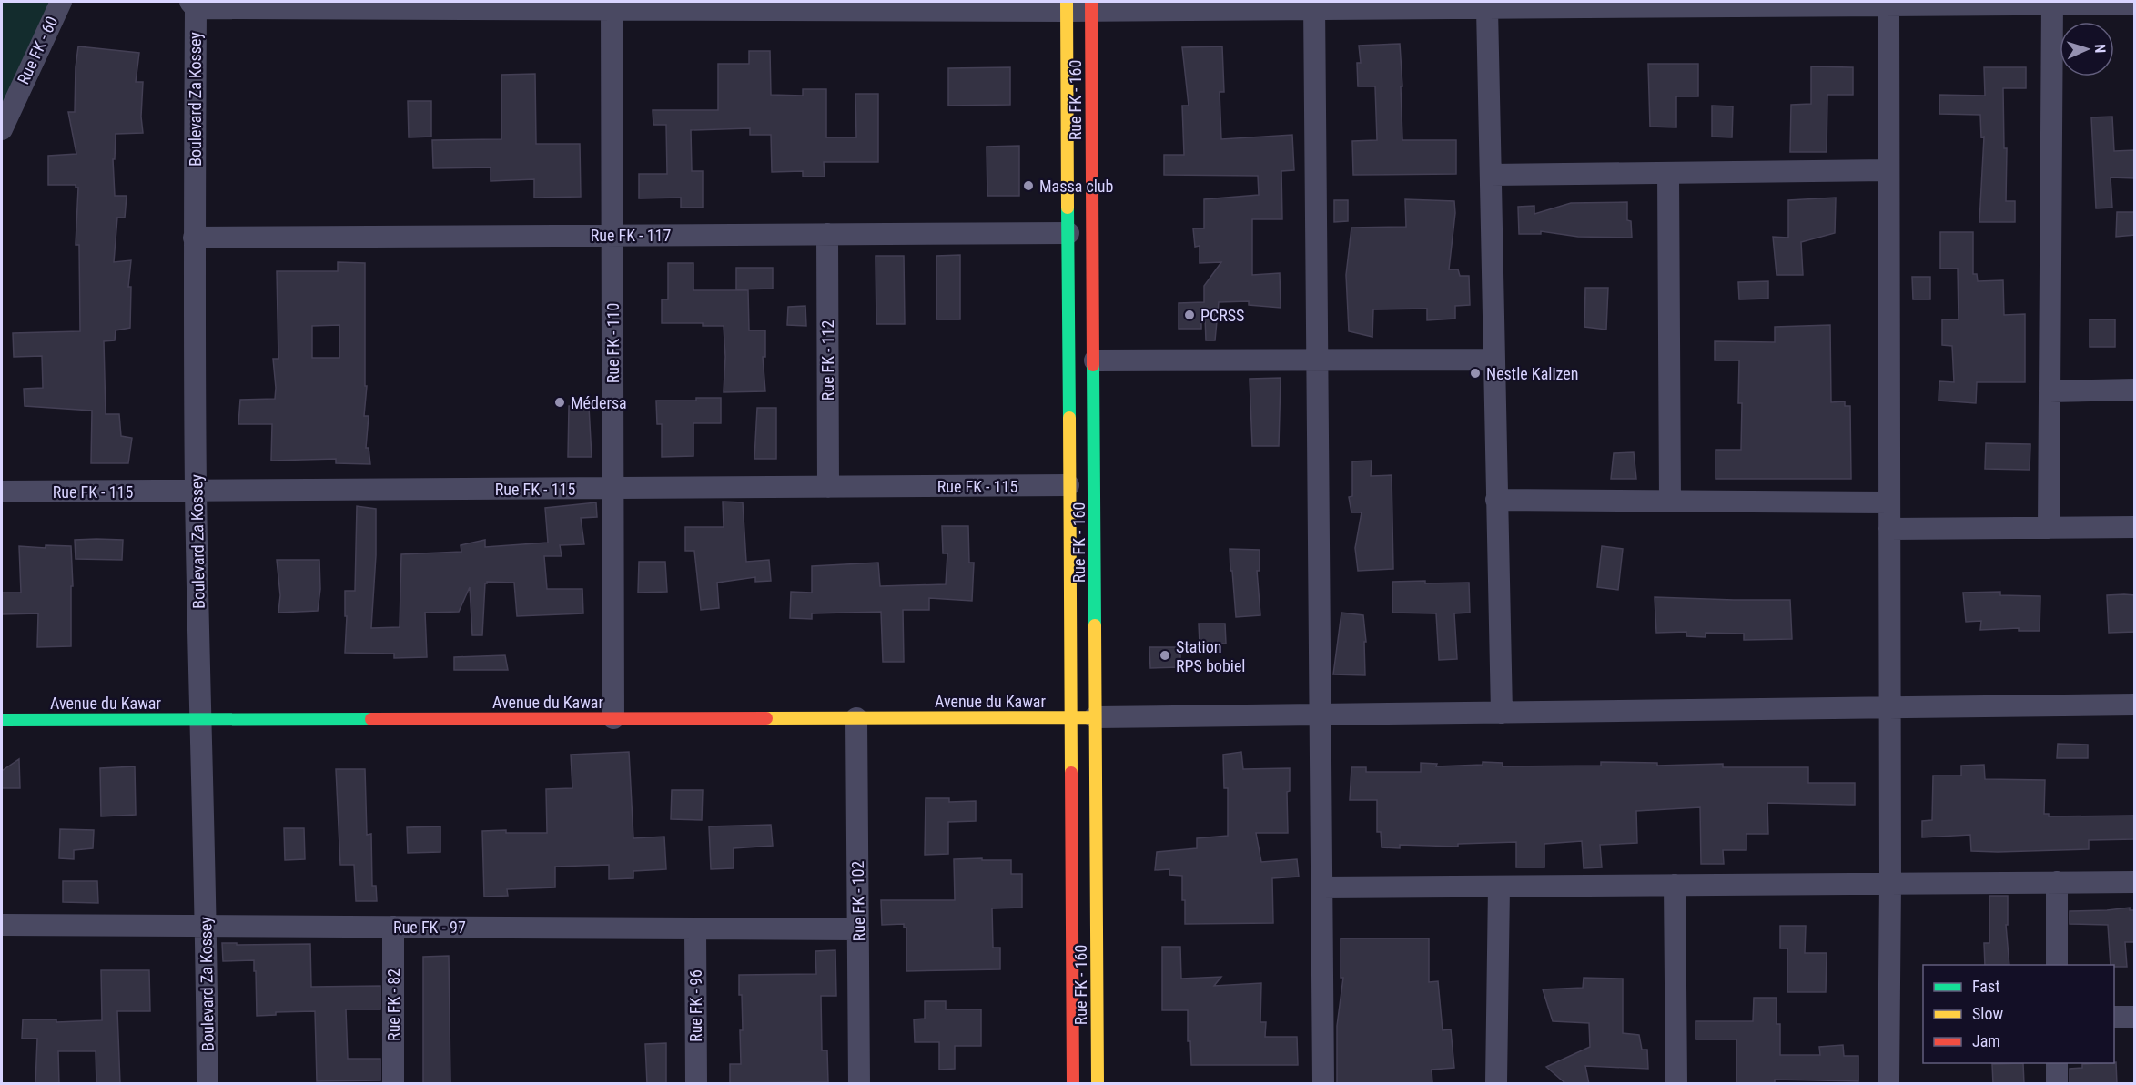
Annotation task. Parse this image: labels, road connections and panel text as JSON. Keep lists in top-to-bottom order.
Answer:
{
  "streets": {
    "main road": ["Rue FK - 160", "Avenue du Kawar"],
    "street": [
      "Rue FK - 60",
      "Boulevard Za Kossey",
      "Rue FK - 117",
      "Rue FK - 110",
      "Rue FK - 112",
      "Rue FK - 115",
      "Rue FK - 102",
      "Rue FK - 97",
      "Rue FK - 82",
      "Rue FK - 96"
    ]
  },
  "crossings": [
    ["Boulevard Za Kossey", "Rue FK - 117"],
    ["Boulevard Za Kossey", "Rue FK - 115"],
    ["Boulevard Za Kossey", "Avenue du Kawar"],
    ["Boulevard Za Kossey", "Rue FK - 97"],
    ["Rue FK - 160", "Rue FK - 117"],
    ["Rue FK - 160", "Rue FK - 115"],
    ["Rue FK - 160", "Avenue du Kawar"],
    ["Rue FK - 117", "Rue FK - 110"],
    ["Rue FK - 117", "Rue FK - 112"],
    ["Rue FK - 110", "Rue FK - 115"],
    ["Rue FK - 110", "Avenue du Kawar"],
    ["Rue FK - 112", "Rue FK - 115"],
    ["Avenue du Kawar", "Rue FK - 102"],
    ["Rue FK - 102", "Rue FK - 97"],
    ["Rue FK - 97", "Rue FK - 82"],
    ["Rue FK - 97", "Rue FK - 96"]
  ],
  "places": [
    "Massa club",
    "PCRSS",
    "Nestle Kalizen",
    "Médersa",
    "Station RPS bobiel"
  ],
  "legend": ["Fast", "Slow", "Jam"],
  "north": "right"
}
